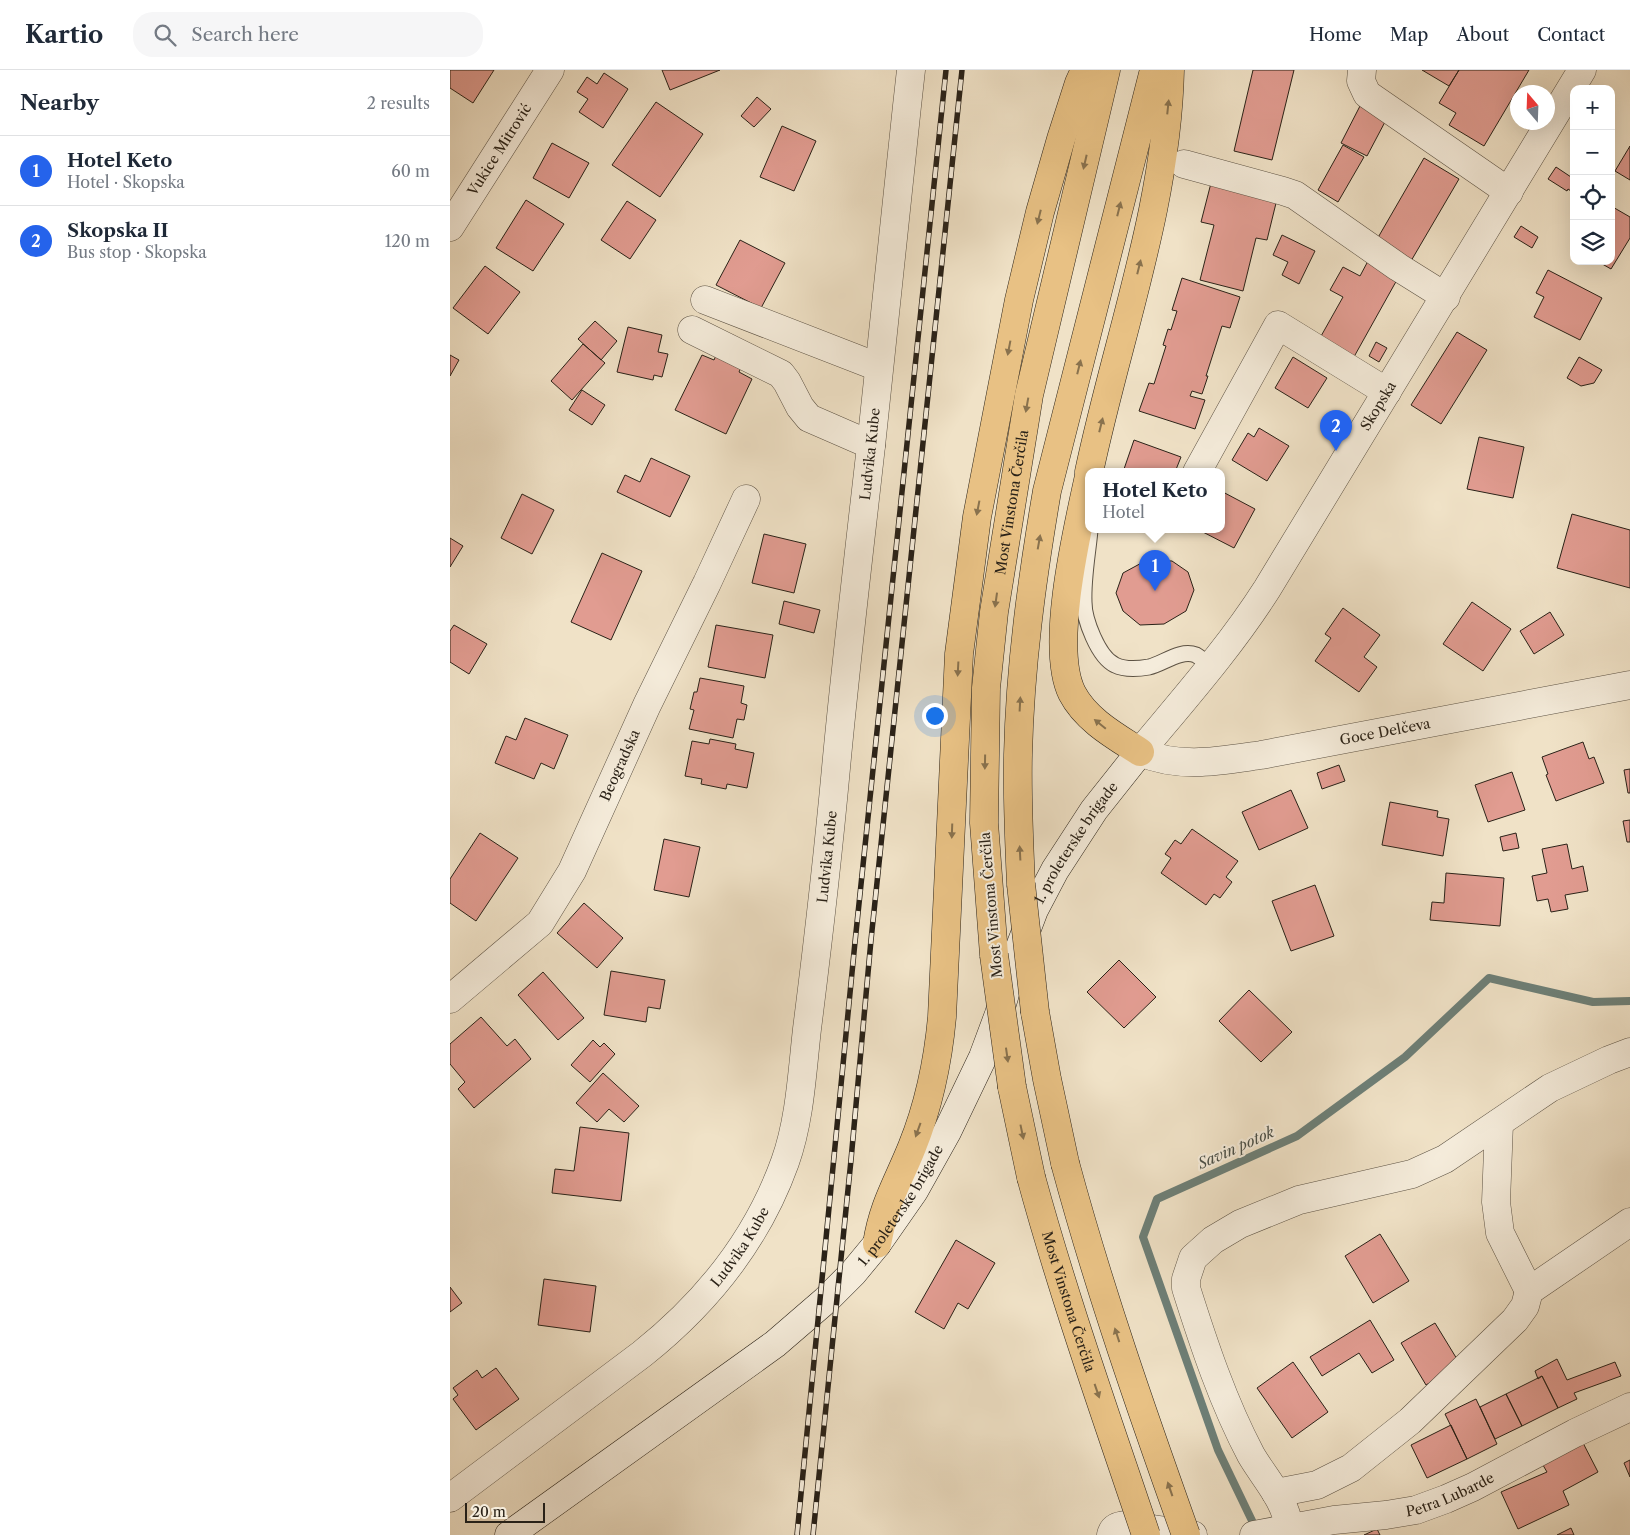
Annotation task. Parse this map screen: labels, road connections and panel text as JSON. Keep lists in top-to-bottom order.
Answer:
{
  "streets": {
    "main road": ["Most Vinstona Čerčila"],
    "street": [
      "Vukice Mitrović",
      "Skopska",
      "Ludvika Kube",
      "Goce Delčeva",
      "Beogradska",
      "1. proleterske brigade",
      "Petra Lubarde"
    ]
  },
  "crossings": [
    ["Skopska", "Goce Delčeva"],
    ["Skopska", "1. proleterske brigade"],
    ["Goce Delčeva", "1. proleterske brigade"]
  ],
  "water": ["Savin potok"],
  "scale_bar": "20 m",
  "north": "top",
  "page": {
    "header": "Kartio",
    "search": "Search here",
    "nav": [
      "Home",
      "Map",
      "About",
      "Contact"
    ],
    "heading": ["Nearby", "2 results"],
    "map_buttons": ["+", "−"],
    "list": [
      {
        "mark": "1",
        "name": "Hotel Keto",
        "note": "Hotel · Skopska",
        "value": "60 m"
      },
      {
        "mark": "2",
        "name": "Skopska II",
        "note": "Bus stop · Skopska",
        "value": "120 m"
      }
    ],
    "pins": ["2", "1"],
    "popup": ["Hotel Keto", "Hotel"],
    "scale": "20 m"
  }
}
